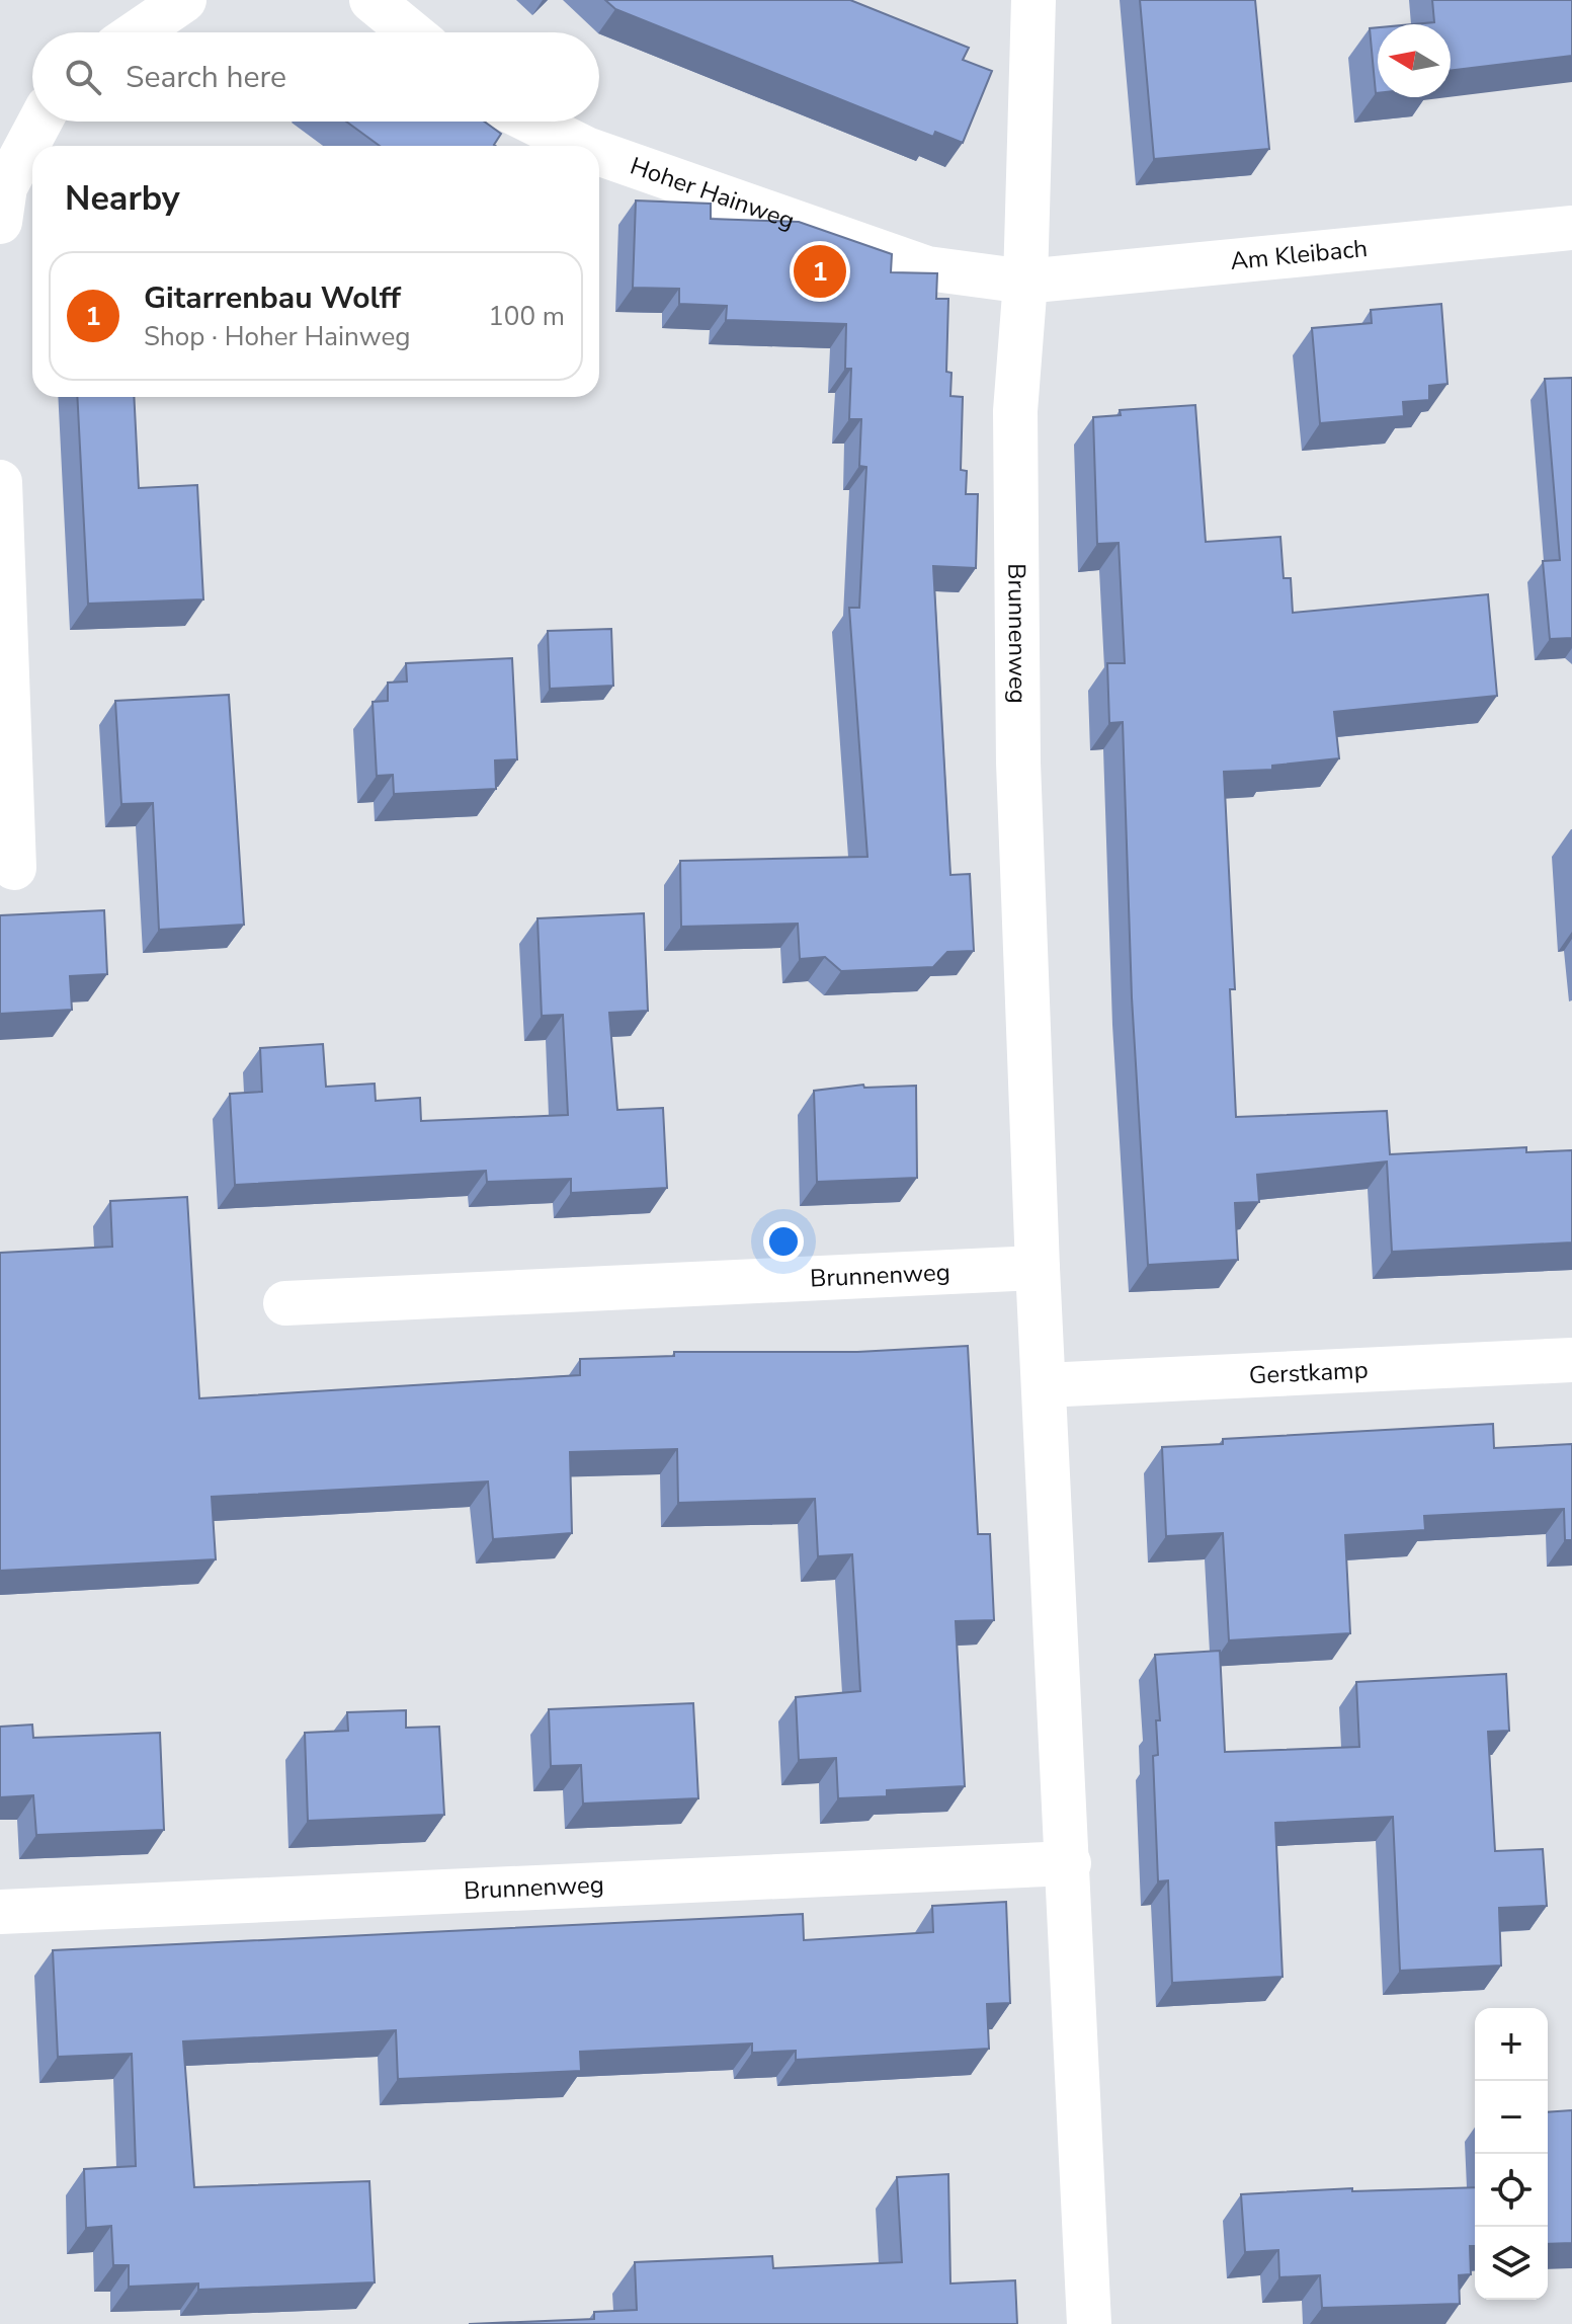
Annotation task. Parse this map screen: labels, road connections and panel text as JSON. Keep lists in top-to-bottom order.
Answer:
{
  "streets": {
    "street": [
      "Hoher Hainweg",
      "Am Kleibach",
      "Brunnenweg",
      "Gerstkamp"
    ]
  },
  "crossings": [
    ["Hoher Hainweg", "Am Kleibach"],
    ["Hoher Hainweg", "Brunnenweg"],
    ["Am Kleibach", "Brunnenweg"],
    ["Brunnenweg", "Gerstkamp"]
  ],
  "north": "left",
  "page": {
    "search": "Search here",
    "heading": "Nearby",
    "pins": "1",
    "list": [
      {
        "mark": "1",
        "name": "Gitarrenbau Wolff",
        "note": "Shop · Hoher Hainweg",
        "value": "100 m"
      }
    ],
    "map_buttons": ["+", "−"]
  }
}
